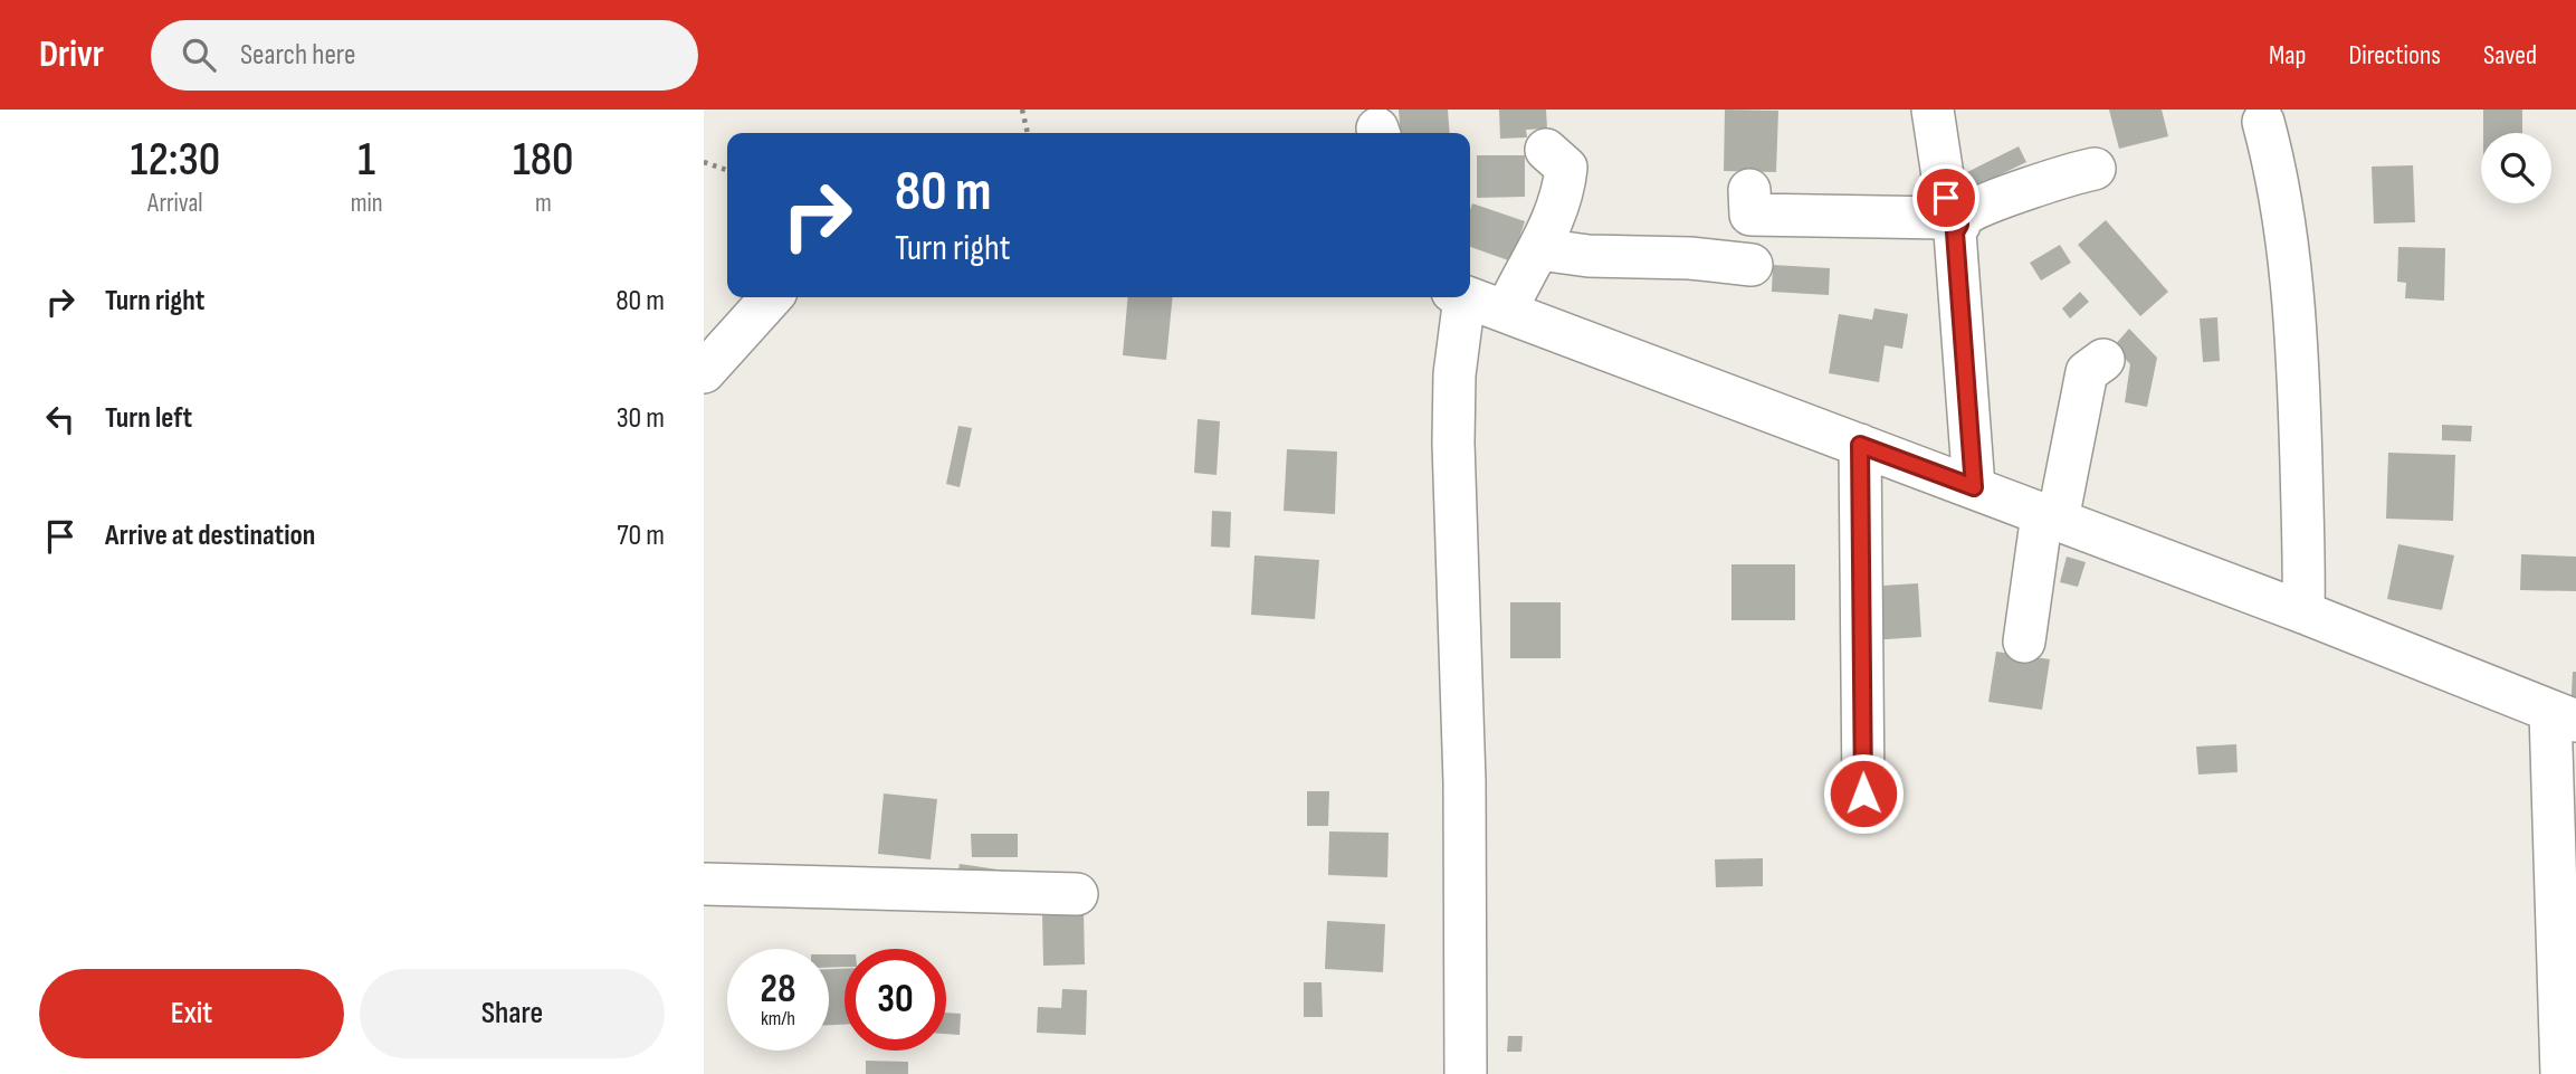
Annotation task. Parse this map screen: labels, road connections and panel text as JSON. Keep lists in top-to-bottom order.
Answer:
{
  "page": {
    "header": "Drivr",
    "search": "Search here",
    "nav": ["Map", "Directions", "Saved"],
    "eta": [
      "12:30",
      "Arrival",
      "1",
      "min",
      "180",
      "m"
    ],
    "turn": ["80 m", "Turn right"],
    "list": [
      {
        "name": "Turn right",
        "value": "80 m"
      },
      {
        "name": "Turn left",
        "value": "30 m"
      },
      {
        "name": "Arrive at destination",
        "value": "70 m"
      }
    ],
    "speed": "28 km/h",
    "limit": "30",
    "buttons": ["Exit", "Share"]
  }
}
